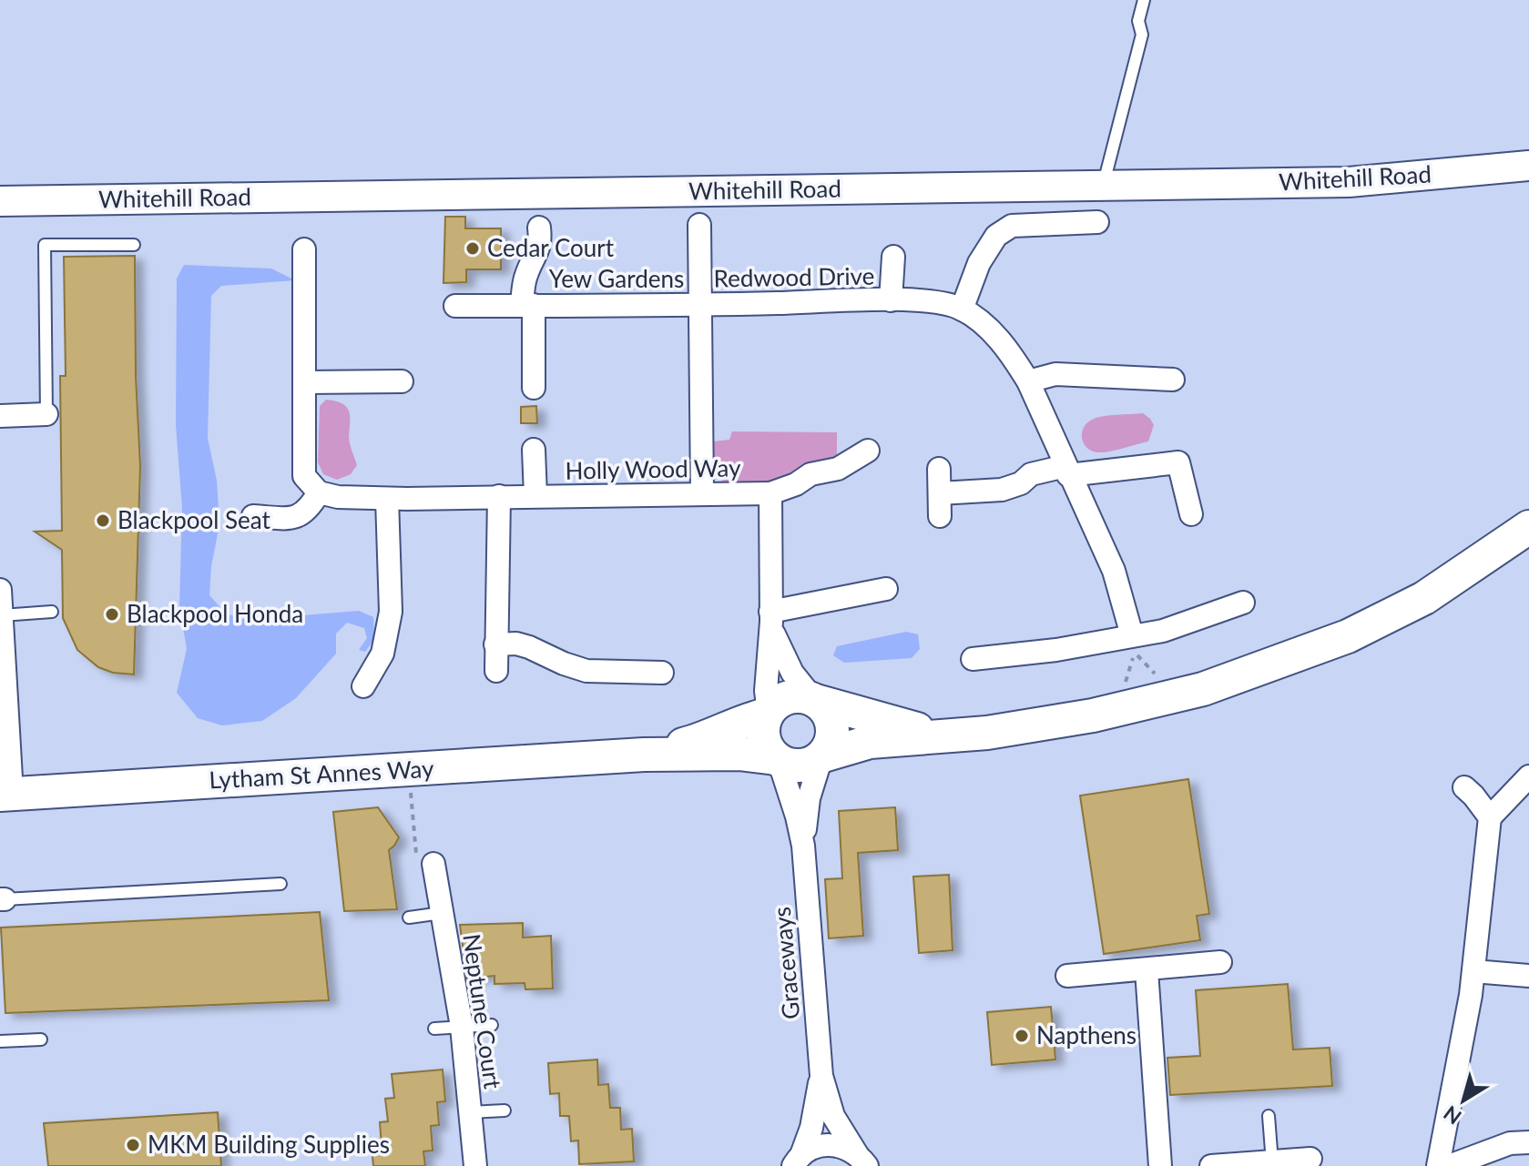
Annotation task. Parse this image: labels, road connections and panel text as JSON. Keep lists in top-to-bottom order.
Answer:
{
  "streets": {
    "main road": ["Lytham St Annes Way"],
    "street": [
      "Whitehill Road",
      "Redwood Drive",
      "Yew Gardens",
      "Holly Wood Way",
      "Graceways",
      "Neptune Court"
    ]
  },
  "crossings": [
    ["Redwood Drive", "Yew Gardens"],
    ["Yew Gardens", "Holly Wood Way"],
    ["Holly Wood Way", "Lytham St Annes Way"],
    ["Holly Wood Way", "Graceways"],
    ["Lytham St Annes Way", "Graceways"]
  ],
  "places": [
    "Cedar Court",
    "Blackpool Seat",
    "Blackpool Honda",
    "Napthens",
    "MKM Building Supplies"
  ],
  "north": "bottom left"
}
